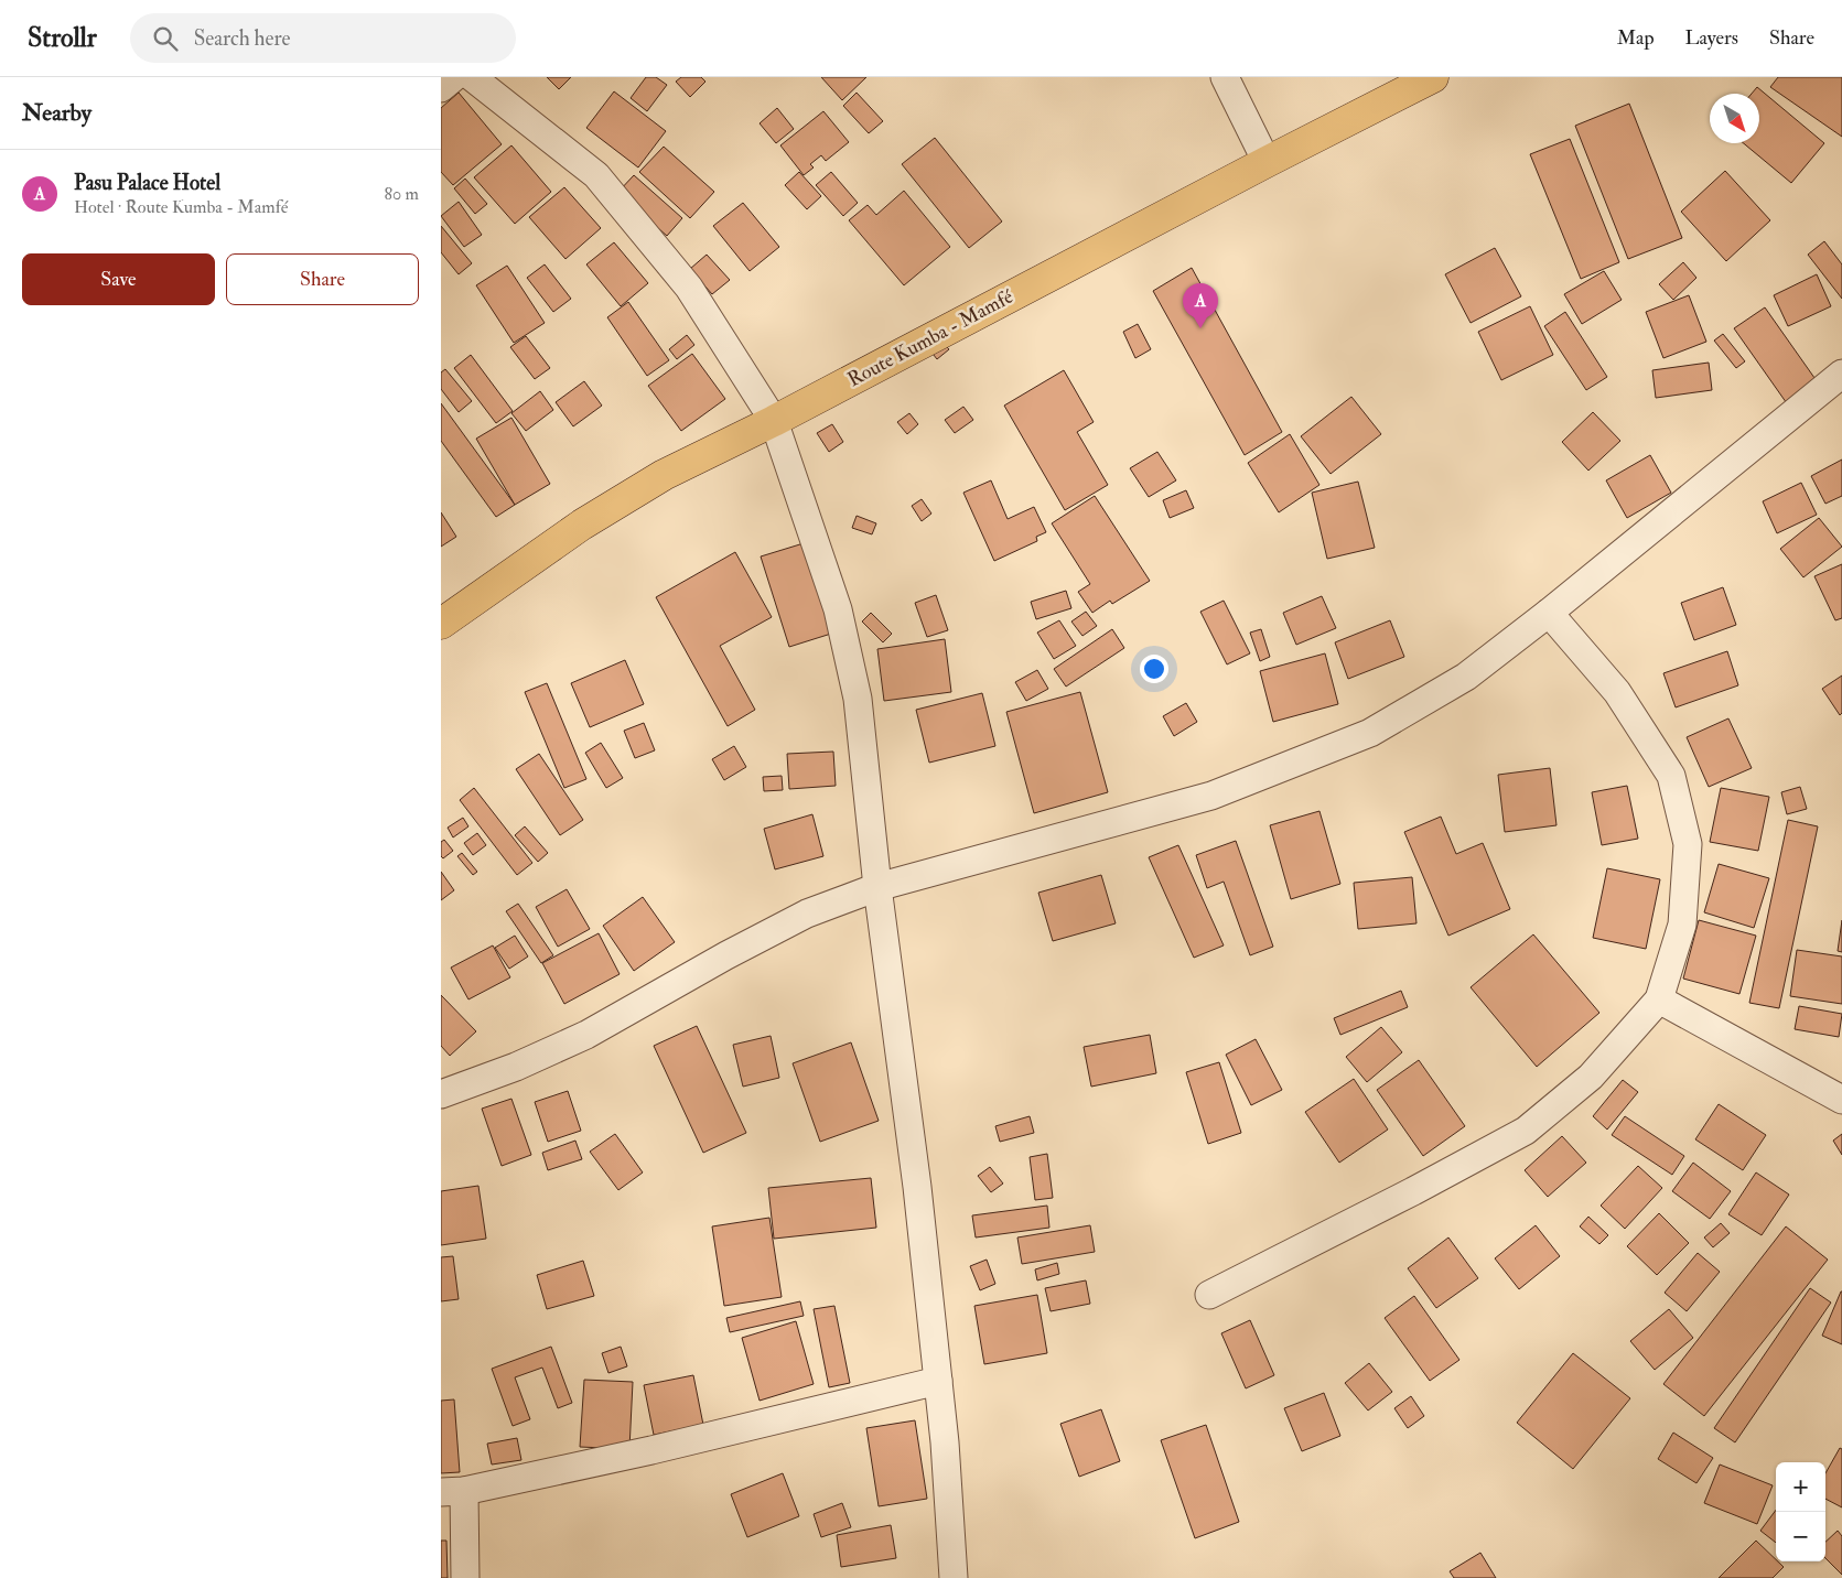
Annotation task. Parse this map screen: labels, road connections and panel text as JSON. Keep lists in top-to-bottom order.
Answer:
{
  "streets": {
    "highway": ["Route Kumba - Mamfé"]
  },
  "north": "bottom right",
  "page": {
    "header": "Strollr",
    "search": "Search here",
    "nav": ["Map", "Layers", "Share"],
    "heading": "Nearby",
    "list": [
      {
        "mark": "A",
        "name": "Pasu Palace Hotel",
        "note": "Hotel · Route Kumba - Mamfé",
        "value": "80 m"
      }
    ],
    "buttons": ["Save", "Share"],
    "pins": "A",
    "map_buttons": ["+", "−"]
  }
}
